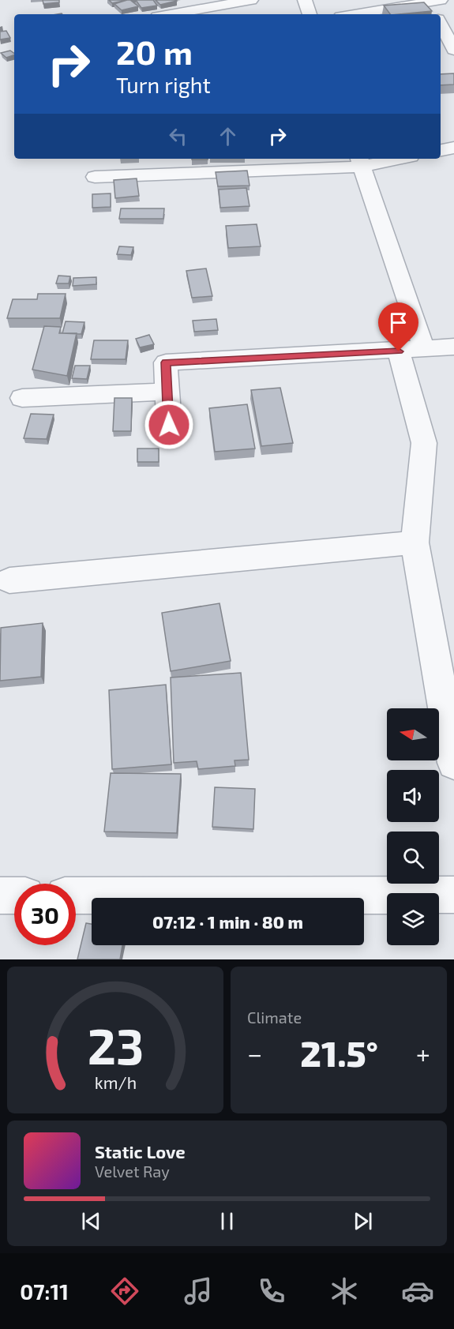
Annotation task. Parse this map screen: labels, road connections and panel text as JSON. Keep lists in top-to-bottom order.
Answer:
{
  "north": "left",
  "page": {
    "turn": ["20 m", "Turn right"],
    "limit": "30",
    "trip": "07:12 · 1 min · 80 m",
    "tile": "Climate",
    "heat": ["−", "21.5°", "+"],
    "song": ["Static Love", "Velvet Ray"],
    "tabs": "07:11",
    "gauge": ["23", "km/h"]
  }
}
